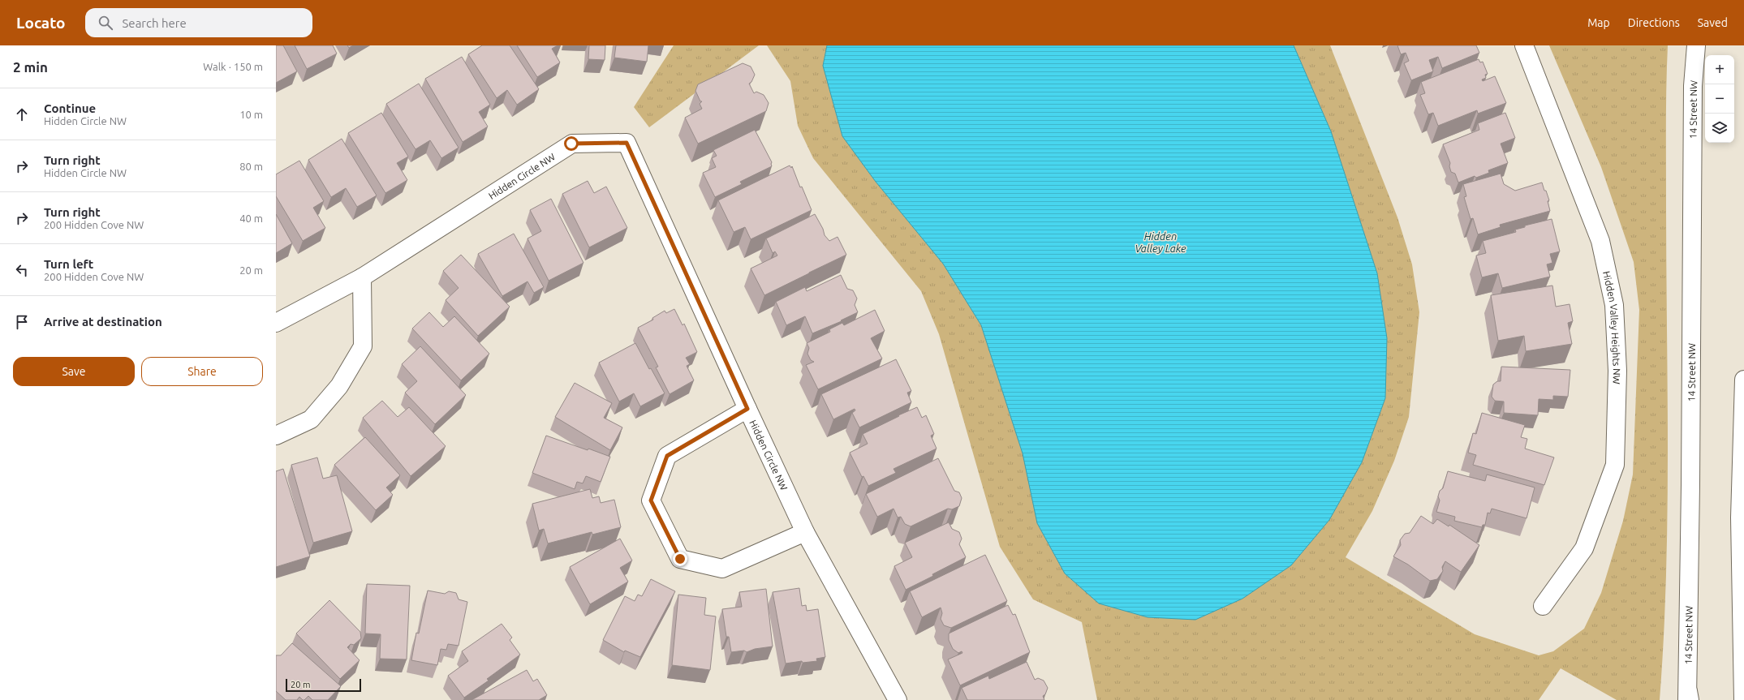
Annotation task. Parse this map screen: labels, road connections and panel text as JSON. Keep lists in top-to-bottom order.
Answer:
{
  "streets": {
    "street": ["14 Street NW", "Hidden Circle NW", "Hidden Valley Heights NW"]
  },
  "water": ["Hidden Valley Lake"],
  "scale_bar": "20 m",
  "page": {
    "header": "Locato",
    "search": "Search here",
    "nav": ["Map", "Directions", "Saved"],
    "heading": ["2 min", "Walk · 150 m"],
    "map_buttons": ["+", "−"],
    "list": [
      ["Continue", "Hidden Circle NW", "10 m"],
      ["Turn right", "Hidden Circle NW", "80 m"],
      ["Turn right", "200 Hidden Cove NW", "40 m"],
      ["Turn left", "200 Hidden Cove NW", "20 m"],
      "Arrive at destination"
    ],
    "buttons": ["Save", "Share"],
    "scale": "20 m"
  }
}
